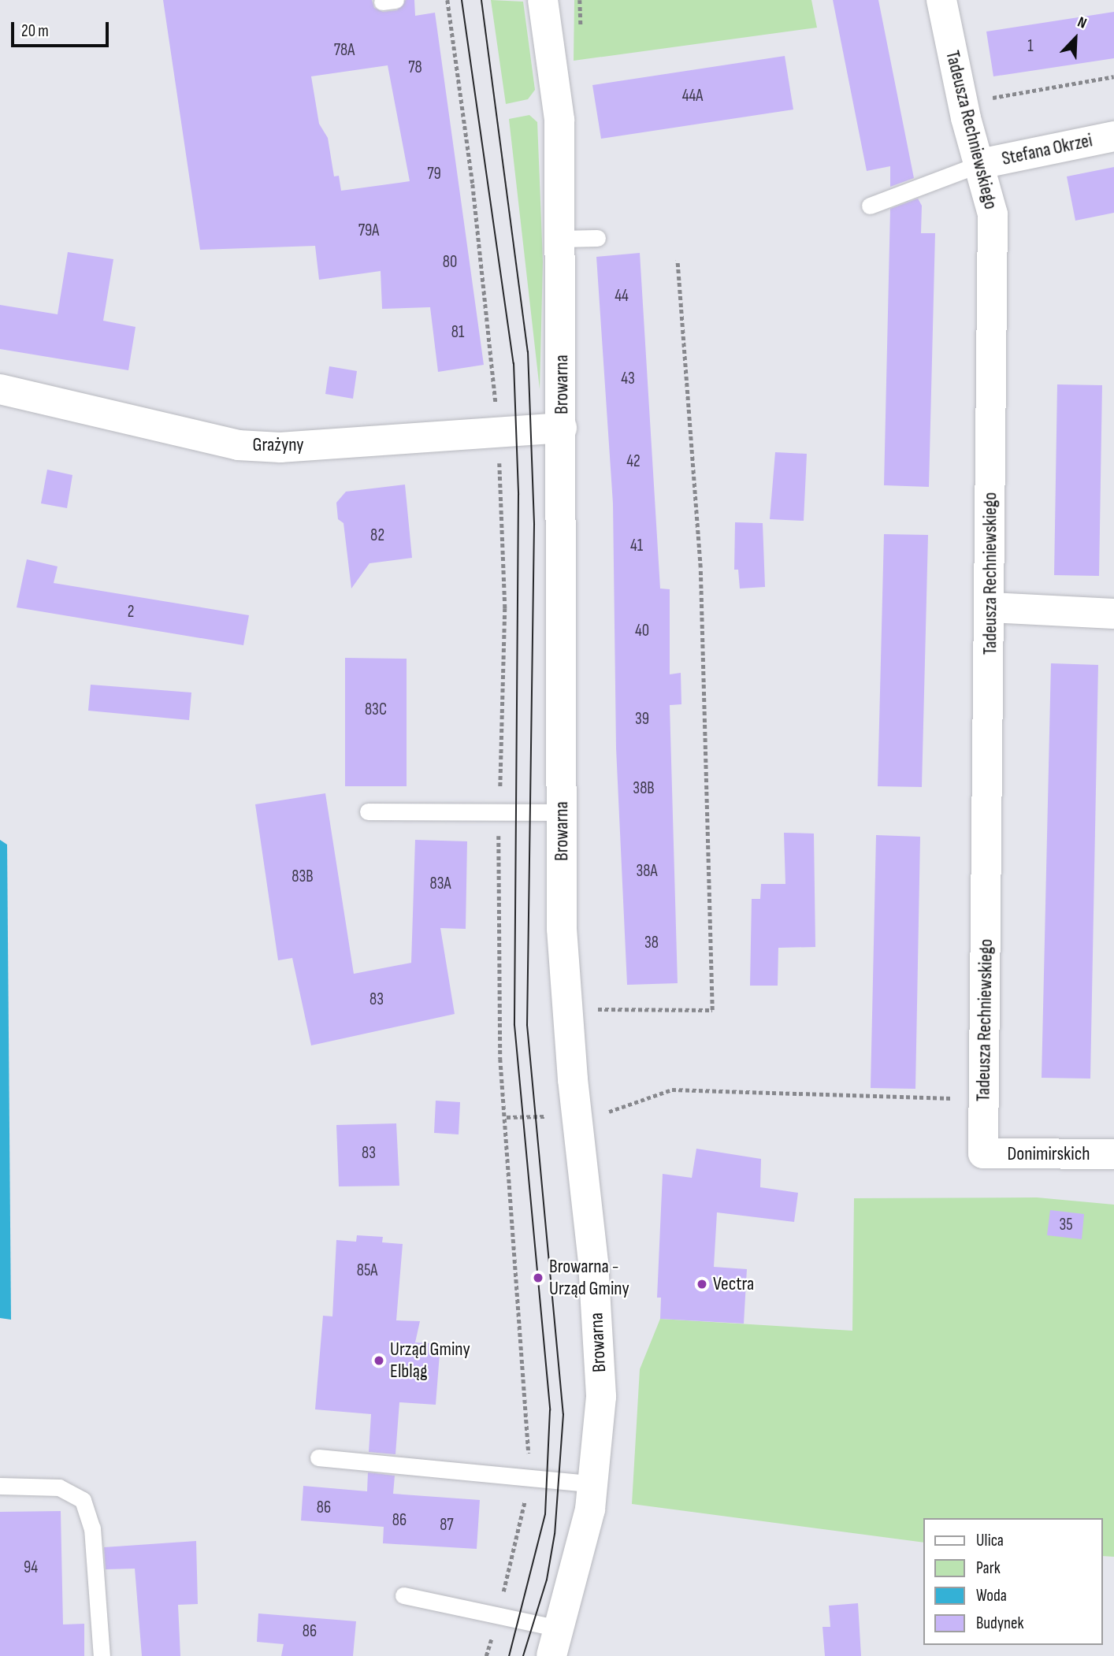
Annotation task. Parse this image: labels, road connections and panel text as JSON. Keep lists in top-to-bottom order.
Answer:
{
  "streets": {
    "street": [
      "Tadeusza Rechniewskiego",
      "Stefana Okrzei",
      "Browarna",
      "Grażyny",
      "Donimirskich"
    ]
  },
  "crossings": [
    ["Tadeusza Rechniewskiego", "Stefana Okrzei"],
    ["Tadeusza Rechniewskiego", "Donimirskich"],
    ["Browarna", "Grażyny"]
  ],
  "places": ["Browarna - Urząd Gminy", "Vectra", "Urząd Gminy Elbląg"],
  "house_numbers": [
    "1",
    "78A",
    "78",
    "44A",
    "79",
    "79A",
    "80",
    "44",
    "81",
    "43",
    "42",
    "82",
    "41",
    "2",
    "40",
    "83C",
    "39",
    "38B",
    "38A",
    "83B",
    "83A",
    "38",
    "83",
    "83",
    "35",
    "85A",
    "86",
    "86",
    "87",
    "94",
    "86"
  ],
  "legend": [
    "Ulica",
    "Park",
    "Woda",
    "Budynek"
  ],
  "scale_bar": "20 m",
  "north": "top right"
}
